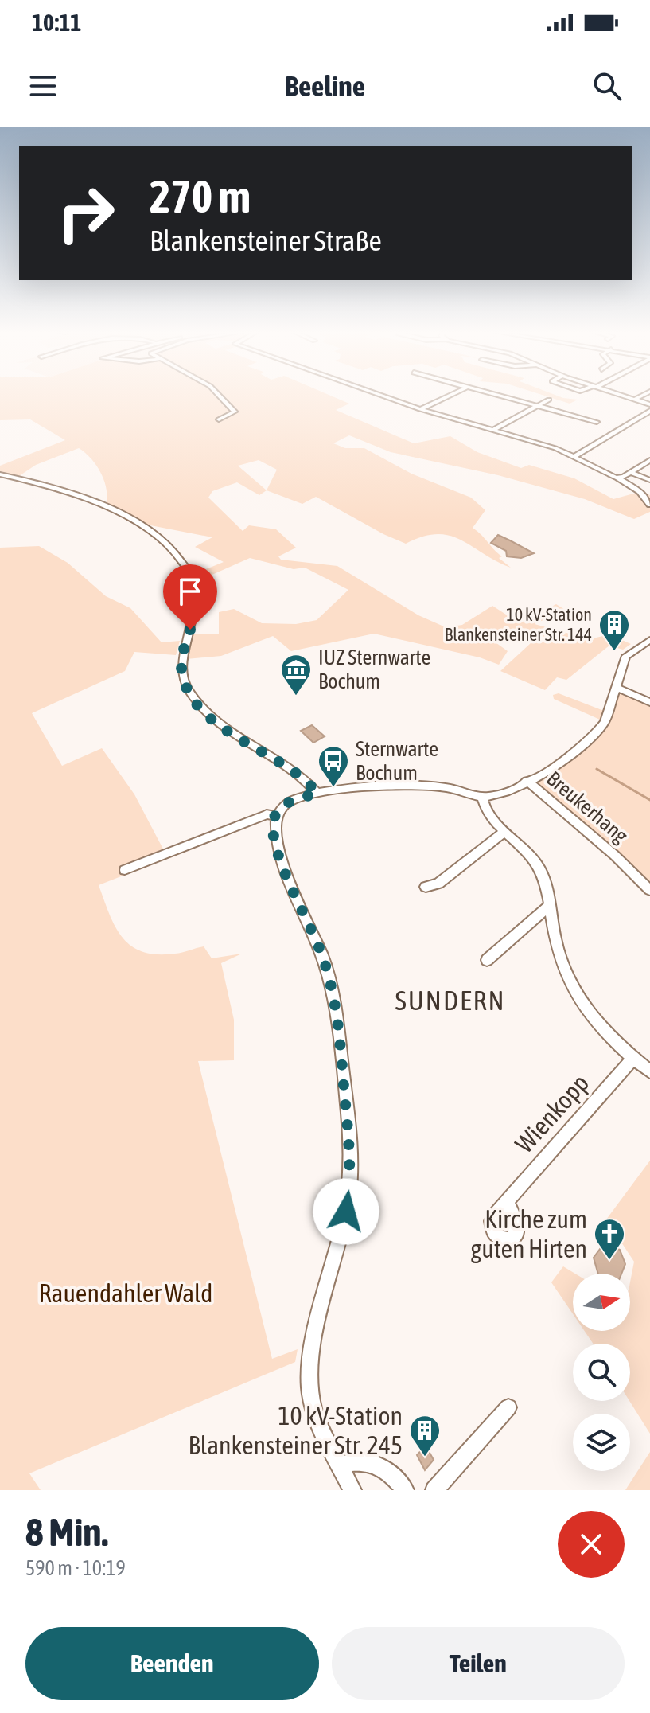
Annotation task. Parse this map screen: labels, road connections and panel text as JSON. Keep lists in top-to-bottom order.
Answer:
{
  "streets": {
    "street": ["Breukerhang", "Wienkopp"]
  },
  "districts": ["SUNDERN"],
  "parks": ["Rauendahler Wald"],
  "places": {
    "building": ["10 kV-Station Blankensteiner Str. 144", "10 kV-Station Blankensteiner Str. 245"],
    "museum": ["IUZ Sternwarte Bochum"],
    "bus stop": ["Sternwarte Bochum"],
    "church": ["Kirche zum guten Hirten"]
  },
  "north": "right",
  "page": {
    "status": "10:11",
    "header": "Beeline",
    "turn": ["270 m", "Blankensteiner Straße"],
    "heading": ["8 Min.", "590 m · 10:19"],
    "buttons": ["Beenden", "Teilen"]
  }
}
